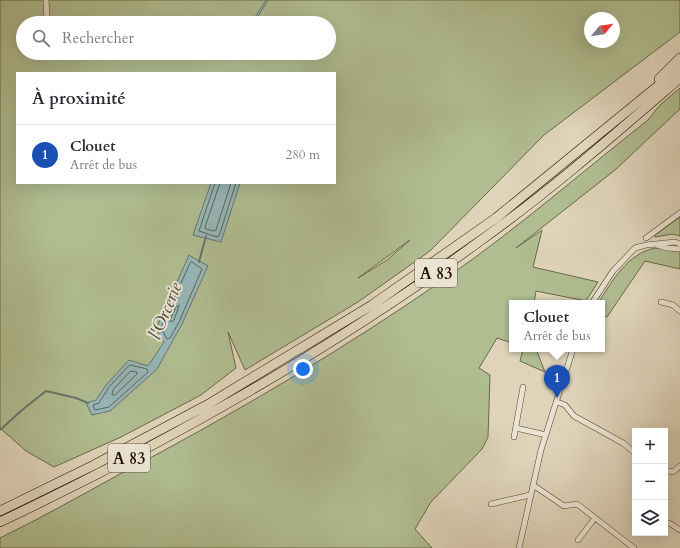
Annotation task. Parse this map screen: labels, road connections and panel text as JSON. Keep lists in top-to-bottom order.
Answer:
{
  "streets": {
    "highway": ["A 83"]
  },
  "water": ["l'Orcerie"],
  "north": "top right",
  "page": {
    "search": "Rechercher",
    "heading": "À proximité",
    "list": [
      {
        "mark": "1",
        "name": "Clouet",
        "note": "Arrêt de bus",
        "value": "280 m"
      }
    ],
    "popup": ["Clouet", "Arrêt de bus"],
    "pins": "1",
    "map_buttons": ["+", "−"]
  }
}
